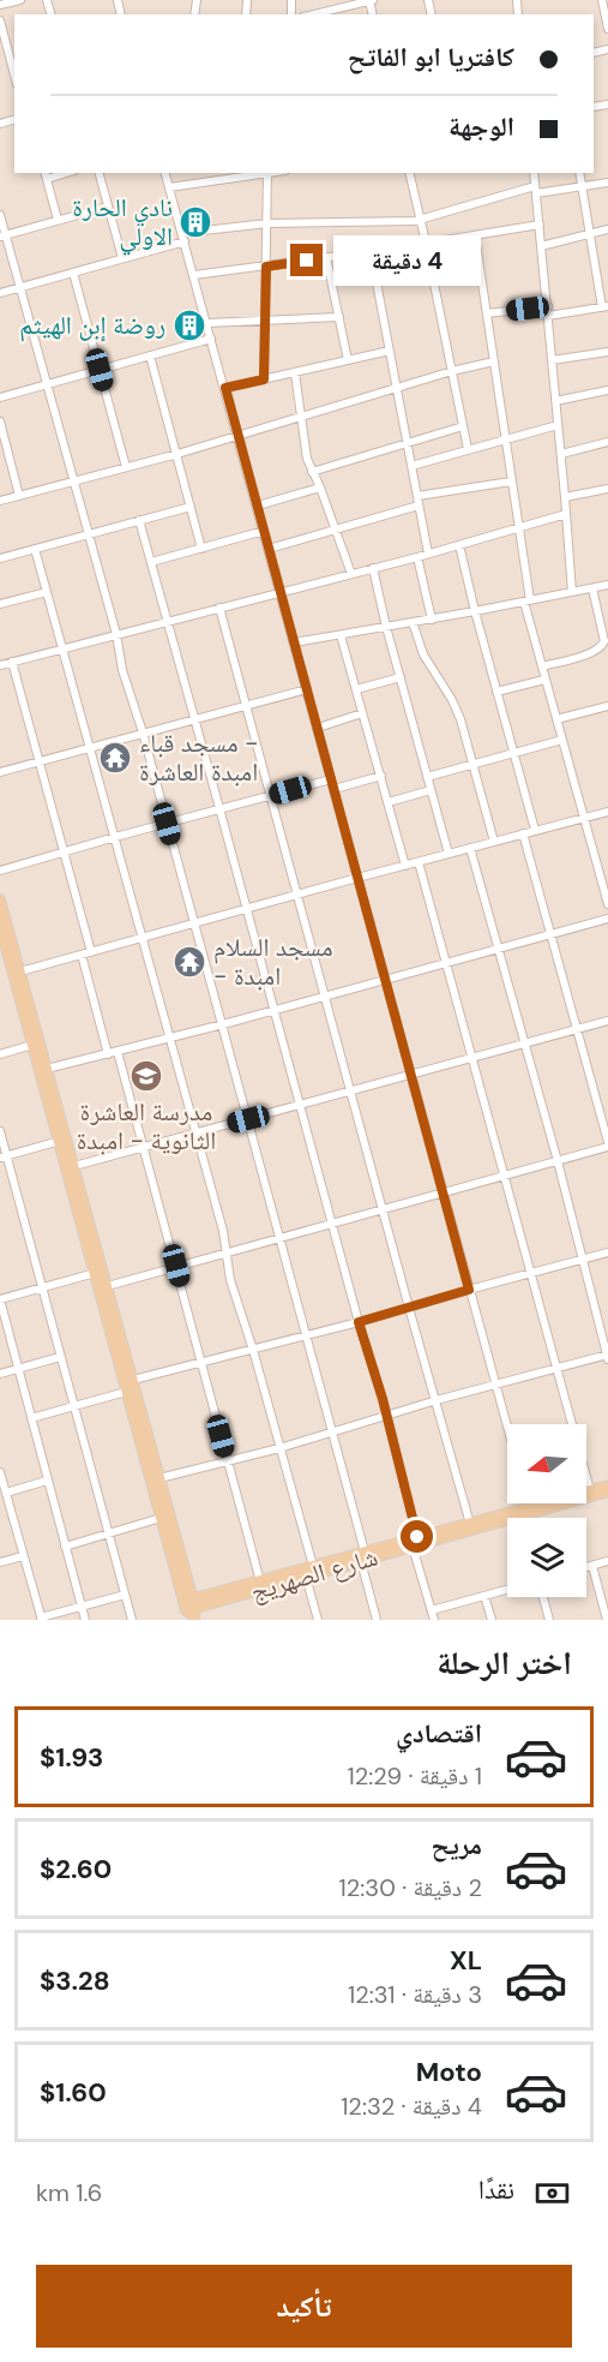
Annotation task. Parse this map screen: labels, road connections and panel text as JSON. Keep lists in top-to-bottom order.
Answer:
{
  "streets": {
    "main road": ["شارع الصهريج"]
  },
  "places": {
    "building": ["نادي الحارة الاولي", "روضة إبن الهيثم"],
    "temple": ["مسجد قباء - امبدة العاشرة", "مسجد السلام - امبدة"],
    "school or university": ["مدرسة العاشرة الثانوية - امبدة"]
  },
  "north": "left",
  "page": {
    "banner": ["كافتريا ابو الفاتح", "الوجهة"],
    "bubble": "4 دقيقة",
    "heading": "اختر الرحلة",
    "list": [
      {
        "name": "اقتصادي",
        "note": "1 دقيقة · 12:29",
        "value": "$1.93"
      },
      {
        "name": "مريح",
        "note": "2 دقيقة · 12:30",
        "value": "$2.60"
      },
      {
        "name": "XL",
        "note": "3 دقيقة · 12:31",
        "value": "$3.28"
      },
      {
        "name": "Moto",
        "note": "4 دقيقة · 12:32",
        "value": "$1.60"
      }
    ],
    "pay": ["نقدًا", "1.6 km"],
    "buttons": "تأكيد"
  }
}
